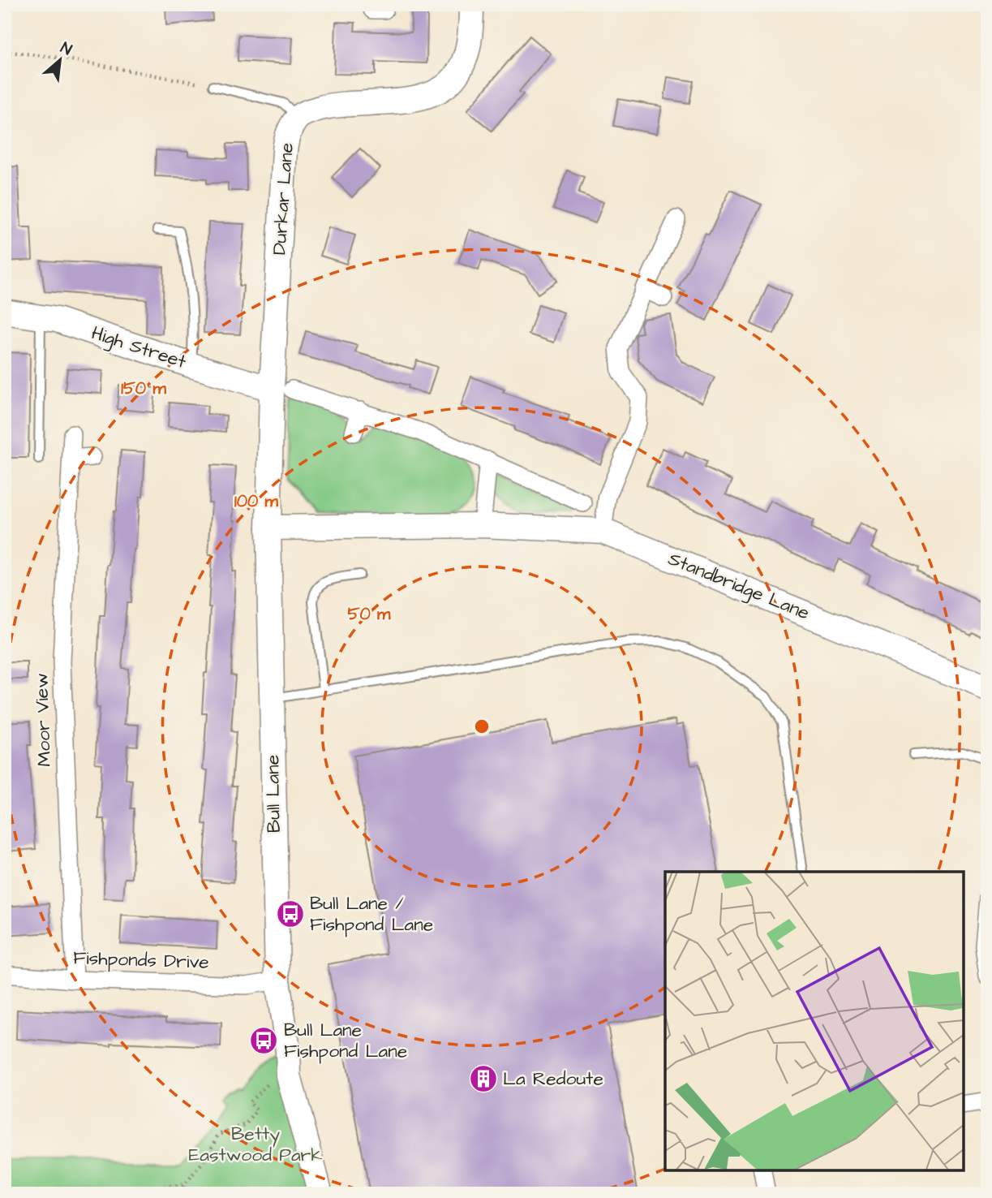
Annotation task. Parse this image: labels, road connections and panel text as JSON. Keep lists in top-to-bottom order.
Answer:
{
  "streets": {
    "street": [
      "Durkar Lane",
      "High Street",
      "Standbridge Lane",
      "Moor View",
      "Bull Lane",
      "Fishponds Drive"
    ]
  },
  "crossings": [
    ["Durkar Lane", "High Street"],
    ["Durkar Lane", "Bull Lane"],
    ["High Street", "Bull Lane"],
    ["Standbridge Lane", "Bull Lane"],
    ["Moor View", "Fishponds Drive"],
    ["Bull Lane", "Fishponds Drive"]
  ],
  "parks": ["Betty Eastwood Park"],
  "places": {
    "bus stop": ["Bull Lane / Fishpond Lane", "Bull Lane Fishpond Lane"],
    "building": ["La Redoute"]
  },
  "north": "top right",
  "rings": ["150 m", "100 m", "50 m"]
}
